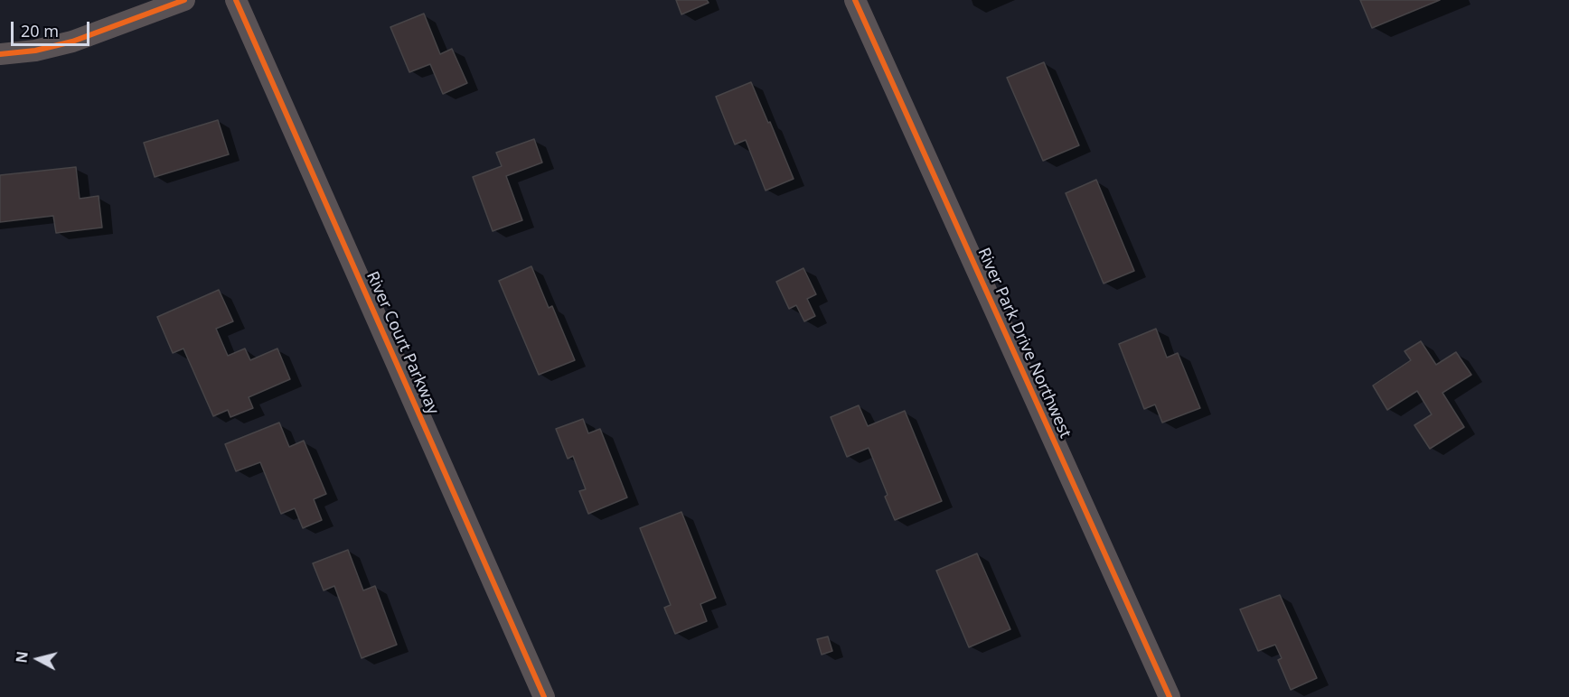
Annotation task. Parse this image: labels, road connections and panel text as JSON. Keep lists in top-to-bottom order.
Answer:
{
  "streets": {
    "street": ["River Court Parkway", "River Park Drive Northwest"]
  },
  "scale_bar": "20 m",
  "north": "left"
}
